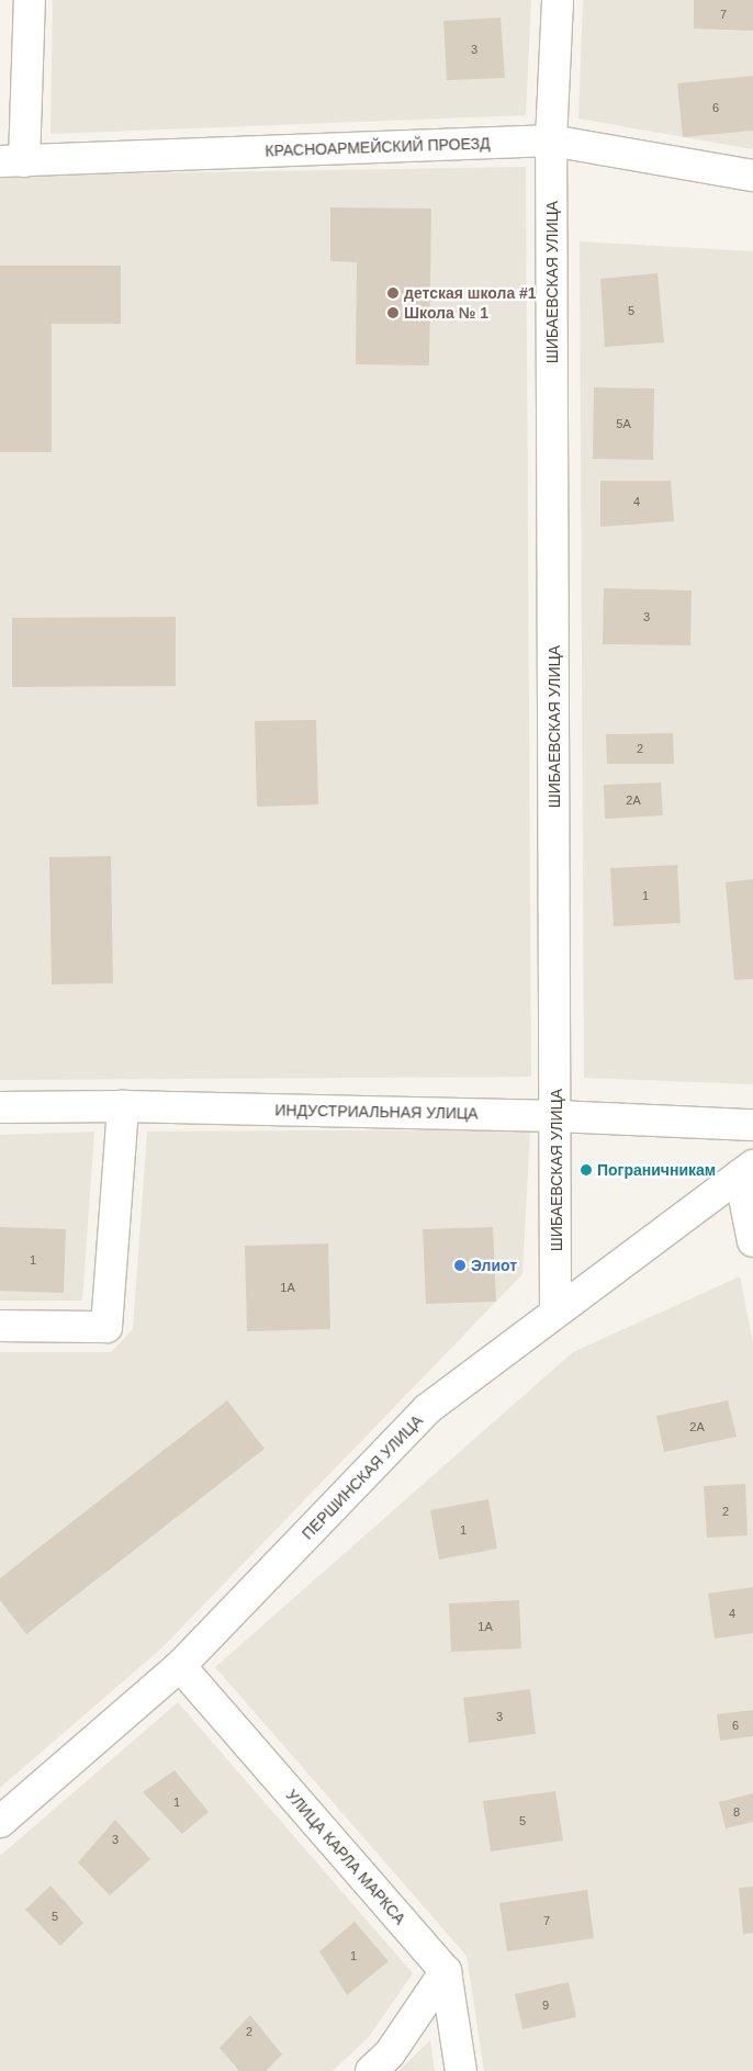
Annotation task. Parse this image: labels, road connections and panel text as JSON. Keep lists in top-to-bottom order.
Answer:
{
  "streets": {
    "street": [
      "КРАСНОАРМЕЙСКИЙ ПРОЕЗД",
      "ШИБАЕВСКАЯ УЛИЦА",
      "ИНДУСТРИАЛЬНАЯ УЛИЦА",
      "ПЕРШИНСКАЯ УЛИЦА",
      "УЛИЦА КАРЛА МАРКСА"
    ]
  },
  "crossings": [
    ["КРАСНОАРМЕЙСКИЙ ПРОЕЗД", "ШИБАЕВСКАЯ УЛИЦА"],
    ["ШИБАЕВСКАЯ УЛИЦА", "ИНДУСТРИАЛЬНАЯ УЛИЦА"],
    ["ШИБАЕВСКАЯ УЛИЦА", "ПЕРШИНСКАЯ УЛИЦА"],
    ["ПЕРШИНСКАЯ УЛИЦА", "УЛИЦА КАРЛА МАРКСА"]
  ],
  "places": [
    "детская школа #1",
    "Школа № 1",
    "Пограничникам",
    "Элиот"
  ],
  "house_numbers": [
    "7",
    "3",
    "6",
    "5",
    "5А",
    "4",
    "3",
    "2",
    "2А",
    "1",
    "1",
    "1А",
    "2А",
    "2",
    "1",
    "4",
    "1А",
    "3",
    "6",
    "1",
    "8",
    "5",
    "3",
    "5",
    "7",
    "1",
    "9",
    "2"
  ]
}
